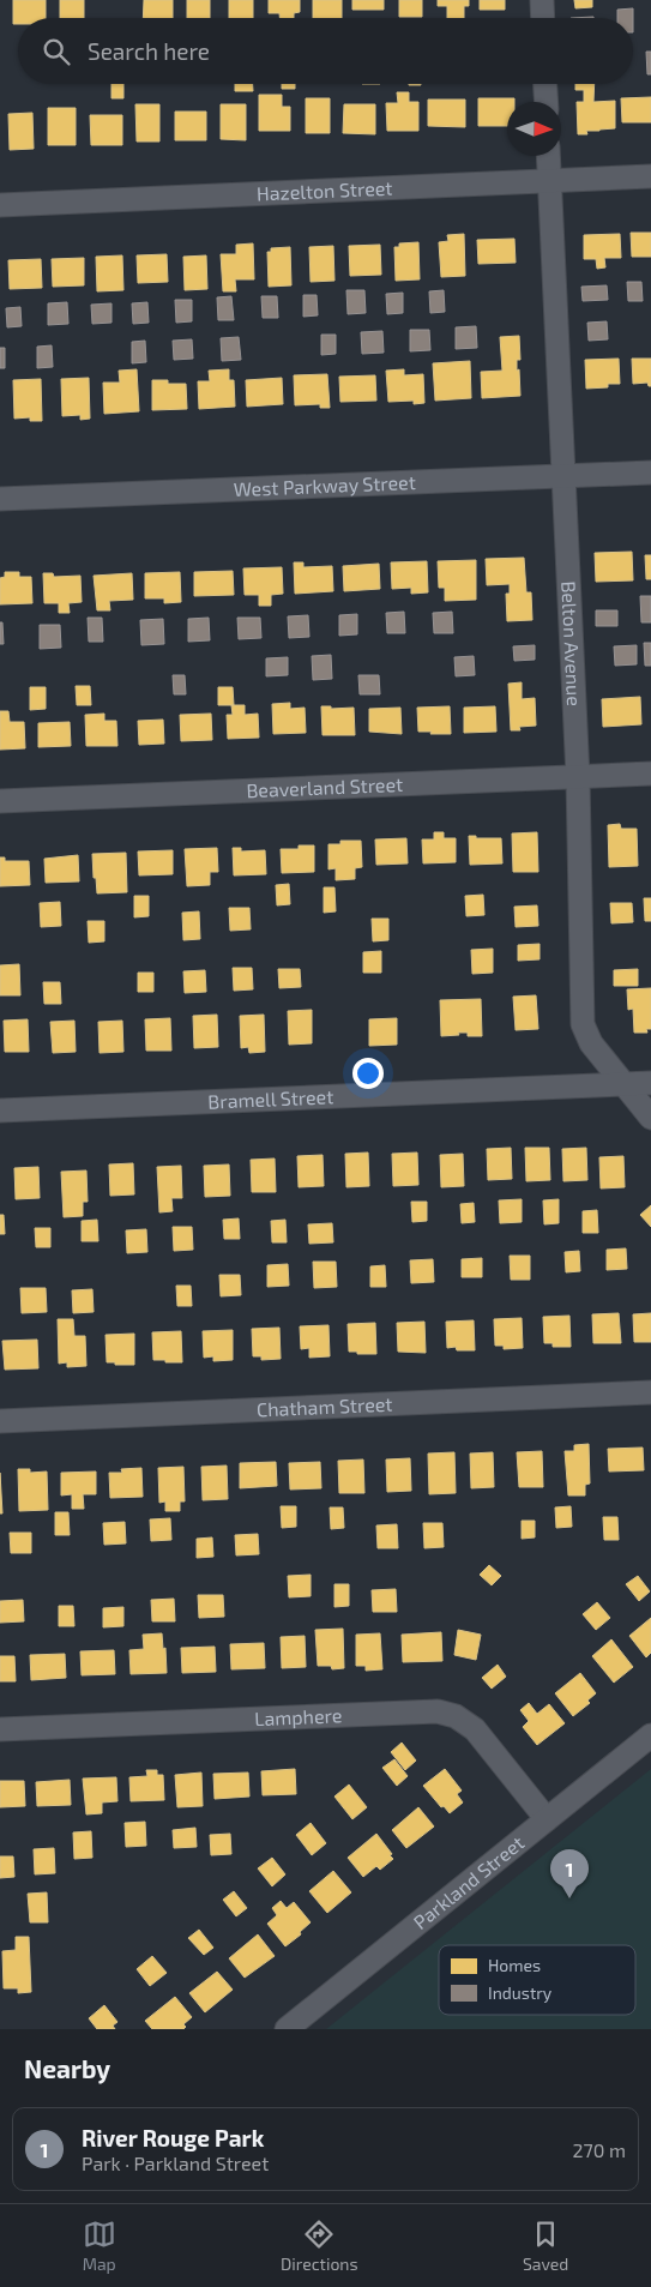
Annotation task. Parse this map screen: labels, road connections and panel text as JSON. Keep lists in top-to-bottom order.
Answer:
{
  "streets": {
    "street": [
      "Hazelton Street",
      "West Parkway Street",
      "Belton Avenue",
      "Beaverland Street",
      "Bramell Street",
      "Chatham Street",
      "Lamphere",
      "Parkland Street"
    ]
  },
  "crossings": [
    ["Hazelton Street", "Belton Avenue"],
    ["West Parkway Street", "Belton Avenue"],
    ["Belton Avenue", "Beaverland Street"],
    ["Belton Avenue", "Bramell Street"],
    ["Lamphere", "Parkland Street"]
  ],
  "legend": ["Homes", "Industry"],
  "north": "right",
  "page": {
    "search": "Search here",
    "pins": "1",
    "heading": "Nearby",
    "list": [
      {
        "mark": "1",
        "name": "River Rouge Park",
        "note": "Park · Parkland Street",
        "value": "270 m"
      }
    ],
    "nav": ["Map", "Directions", "Saved"]
  }
}
